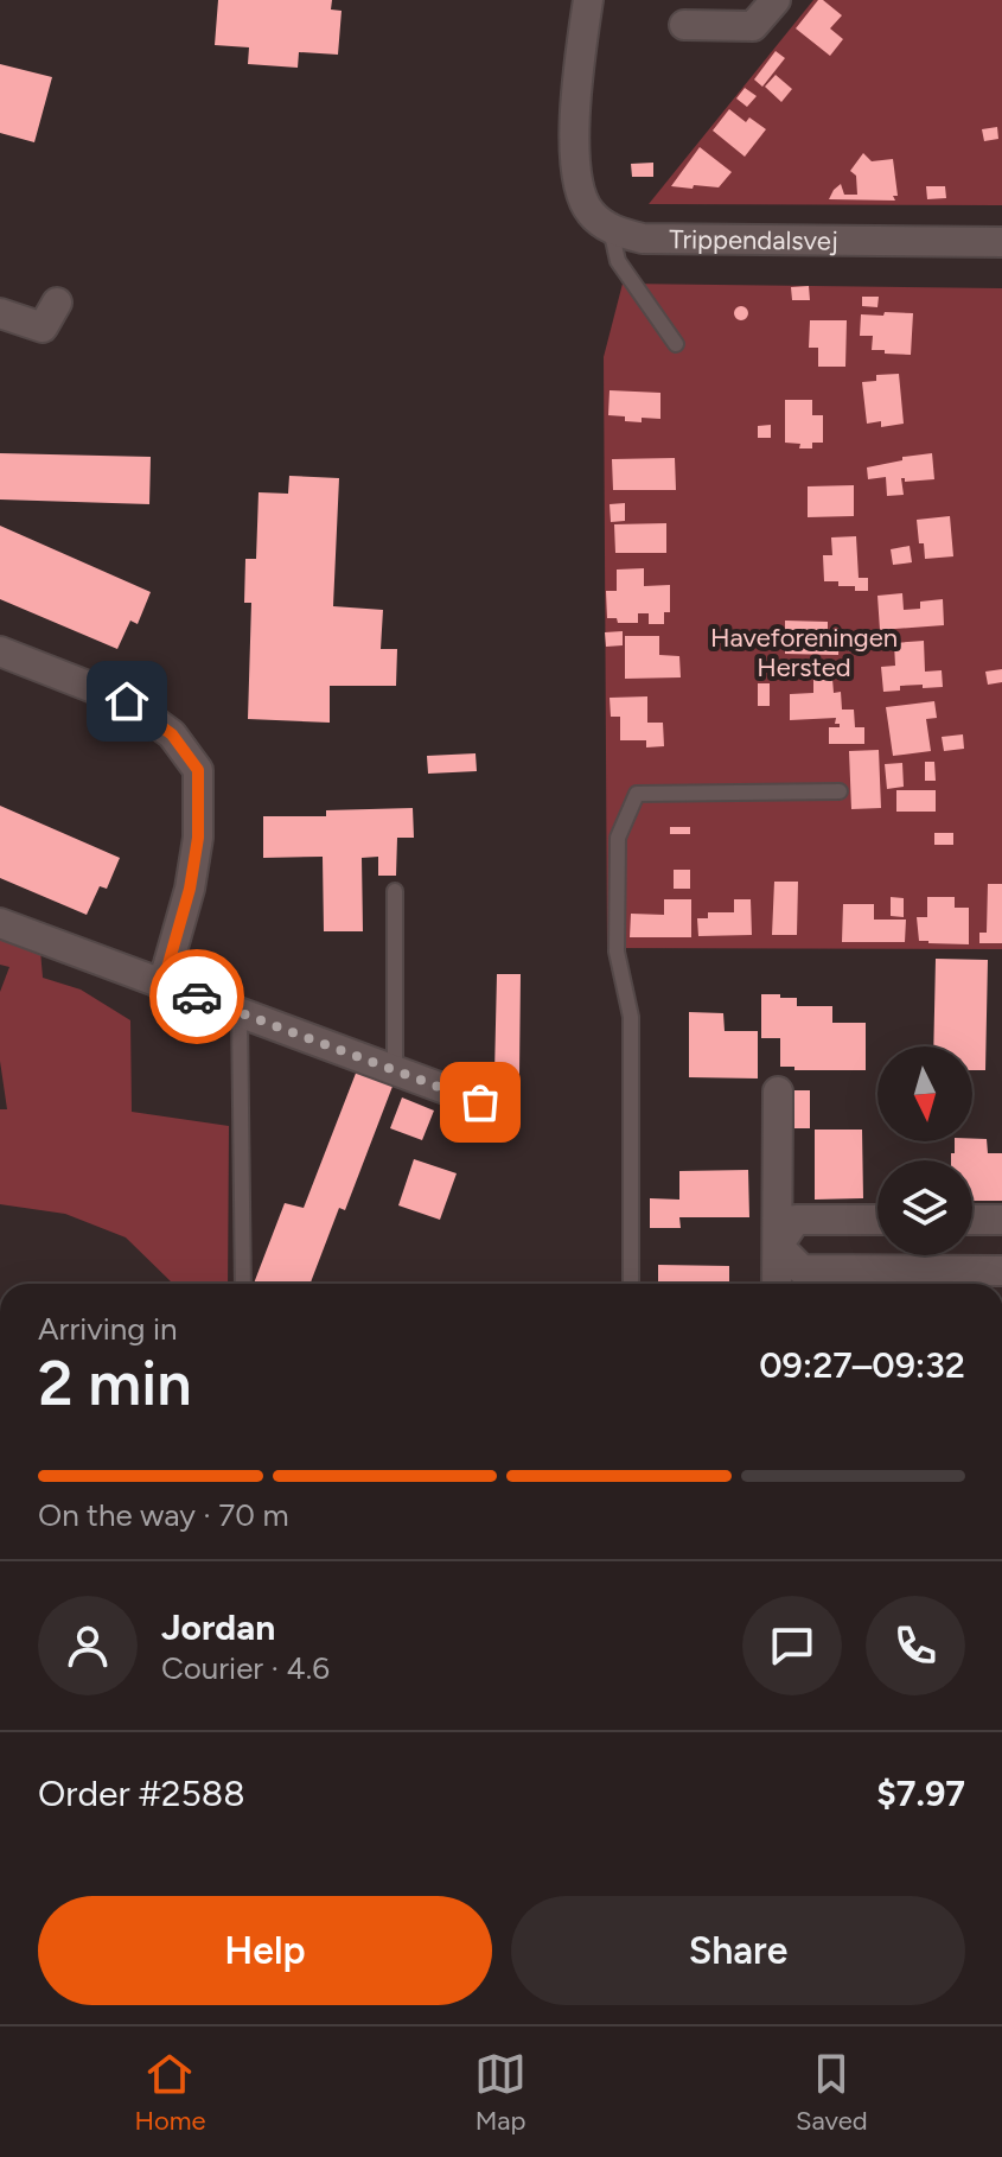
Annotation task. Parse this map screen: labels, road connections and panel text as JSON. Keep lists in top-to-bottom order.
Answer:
{
  "streets": {
    "street": ["Trippendalsvej"]
  },
  "parks": ["Haveforeningen Hersted"],
  "north": "bottom",
  "page": {
    "heading": ["2 min", "Arriving in", "09:27–09:32"],
    "panel": [
      "Jordan",
      "Courier · 4.6",
      "Order #2588",
      "$7.97"
    ],
    "bar": "On the way · 70 m",
    "buttons": ["Help", "Share"],
    "tabs": ["Home", "Map", "Saved"]
  }
}
